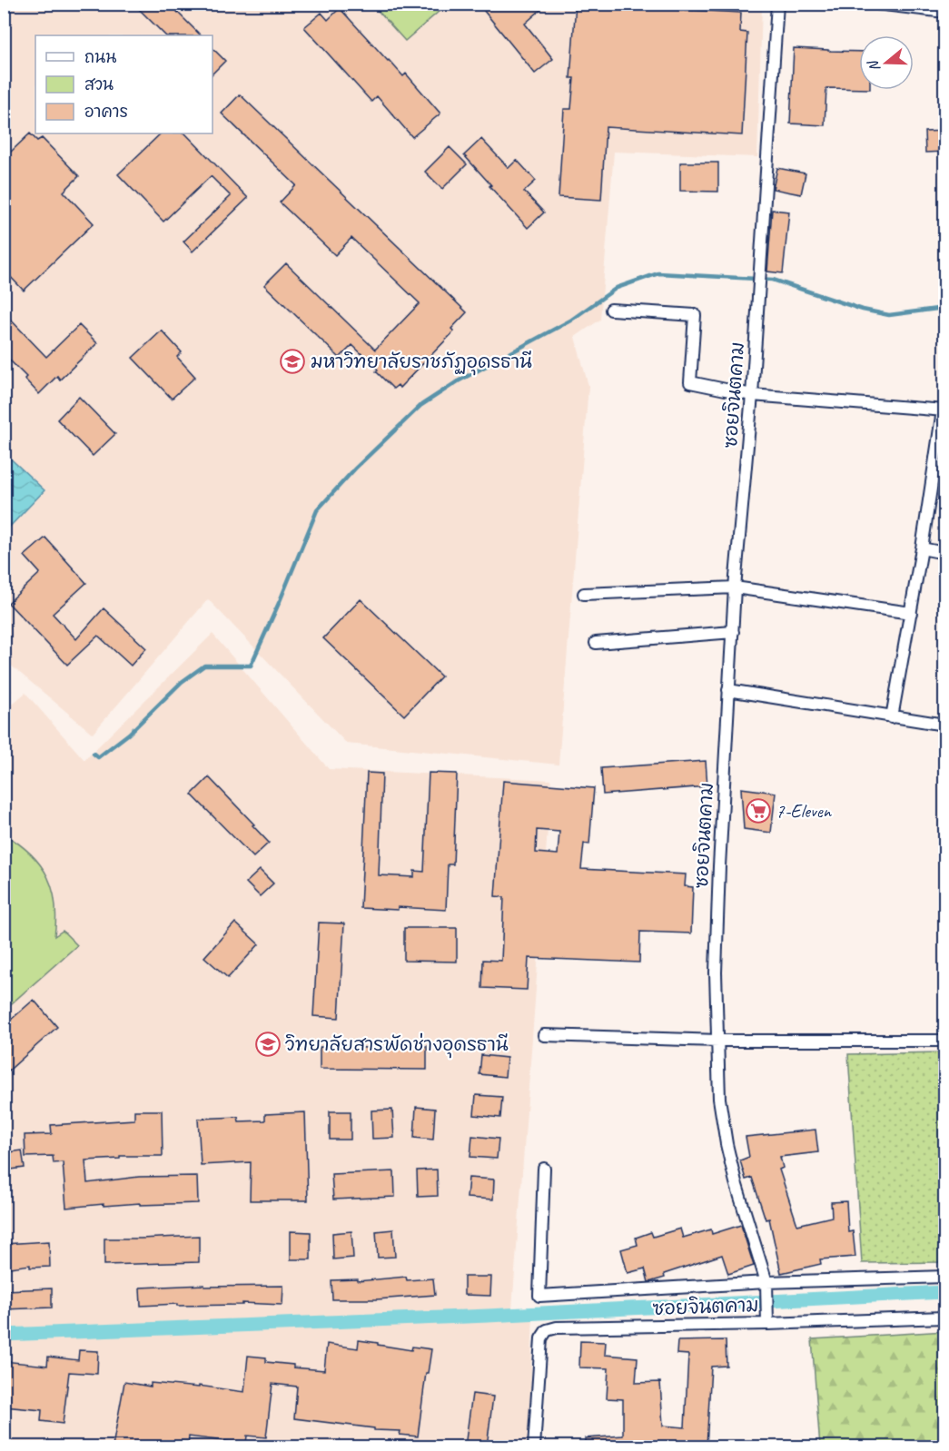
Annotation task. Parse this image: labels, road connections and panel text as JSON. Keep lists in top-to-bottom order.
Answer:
{
  "streets": {
    "street": ["ซอยจินตคาม"]
  },
  "places": {
    "school or university": ["มหาวิทยาลัยราชภัฏอุดรธานี", "วิทยาลัยสารพัดช่างอุดรธานี"],
    "supermarket": ["7-Eleven"]
  },
  "legend": ["ถนน", "สวน", "อาคาร"],
  "north": "left"
}
